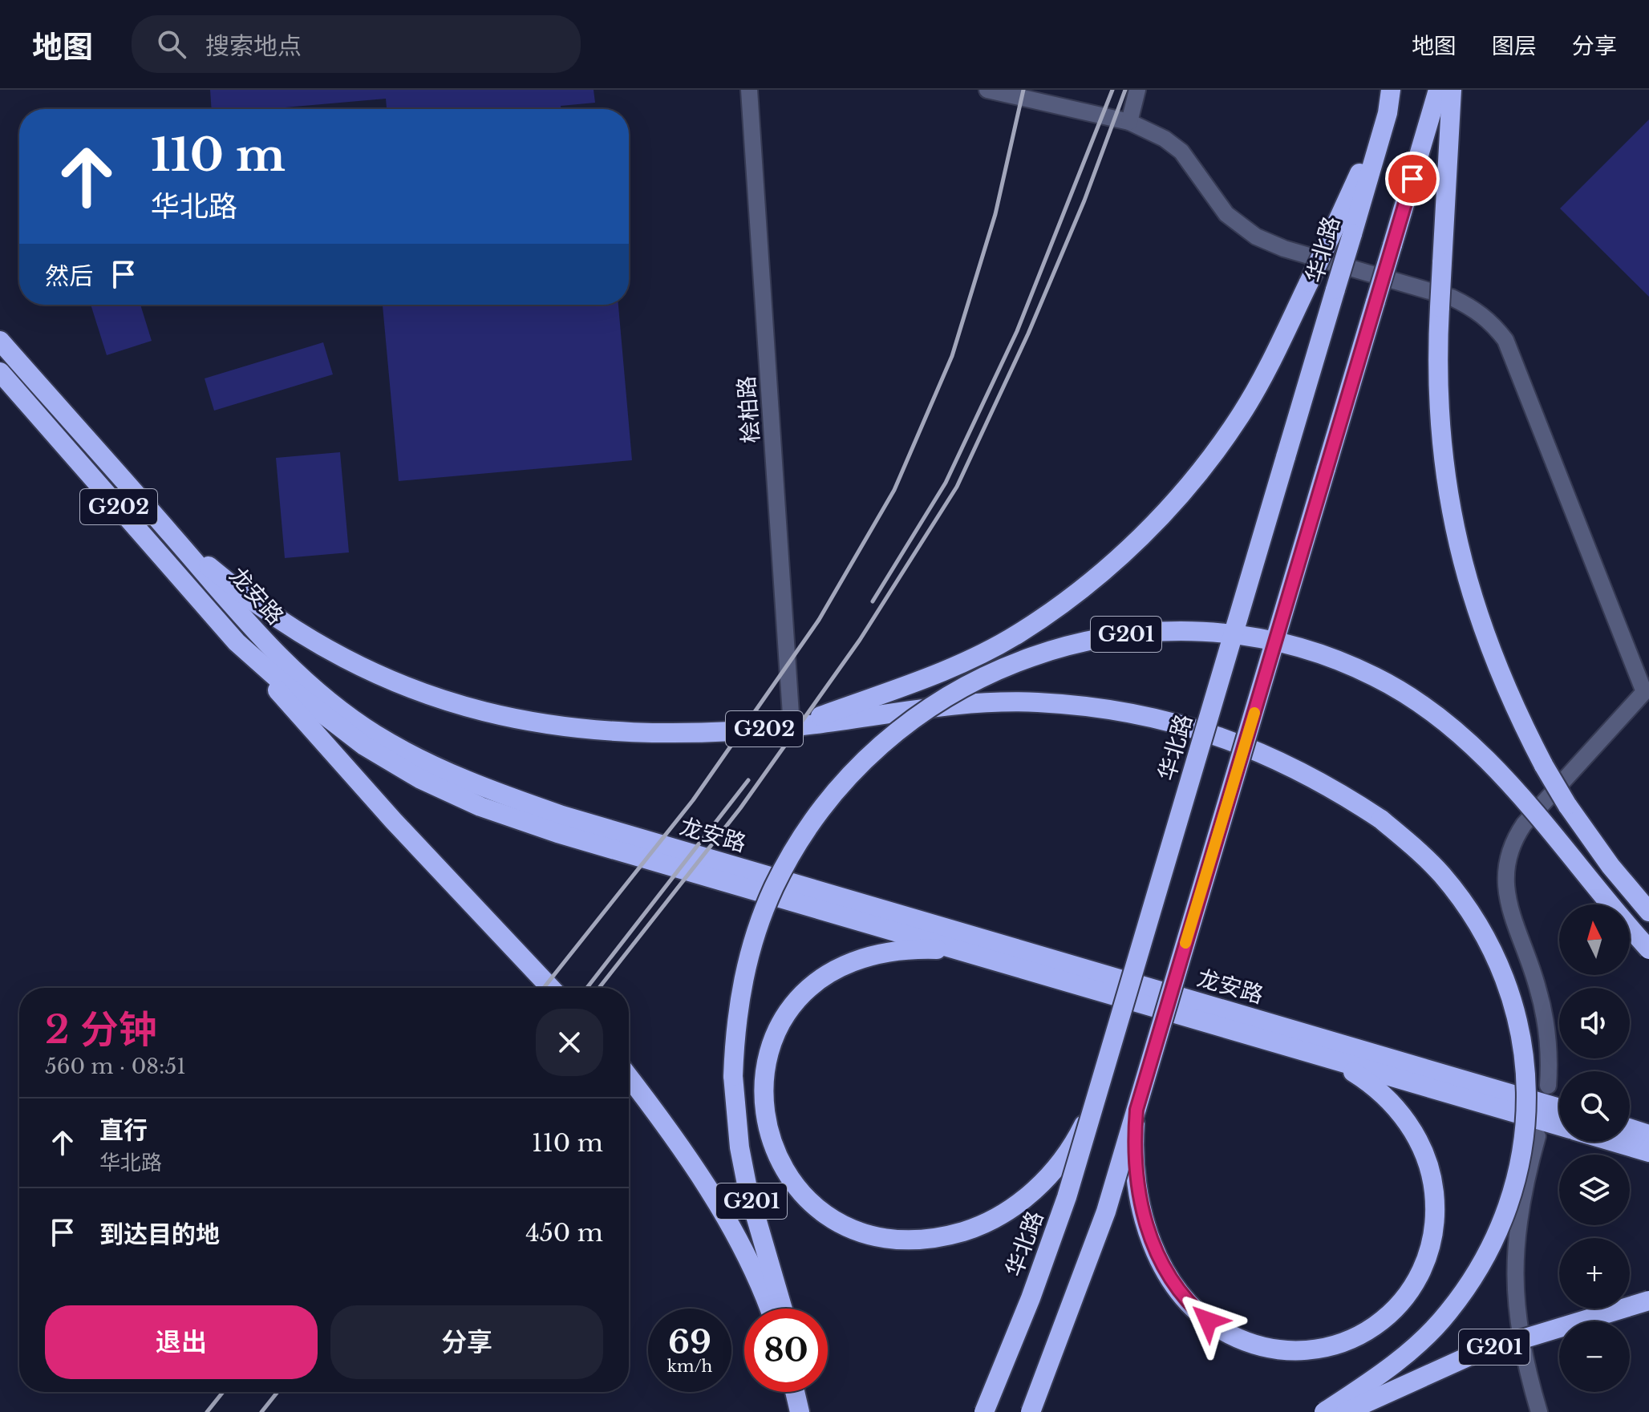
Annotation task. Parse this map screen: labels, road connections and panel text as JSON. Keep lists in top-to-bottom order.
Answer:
{
  "streets": {
    "highway": [
      "华北路",
      "G202",
      "龙安路",
      "G201"
    ],
    "street": ["桧柏路"]
  },
  "crossings": [
    ["桧柏路", "G202"],
    ["G202", "龙安路"]
  ],
  "north": "top",
  "page": {
    "header": "地图",
    "search": "搜索地点",
    "nav": ["地图", "图层", "分享"],
    "turn": ["110 m", "华北路"],
    "then": "然后",
    "map_buttons": ["+", "−"],
    "heading": ["2 分钟", "560 m · 08:51"],
    "list": [
      {
        "name": "直行",
        "note": "华北路",
        "value": "110 m"
      },
      {
        "name": "到达目的地",
        "value": "450 m"
      }
    ],
    "buttons": ["退出", "分享"],
    "speed": "69 km/h",
    "limit": "80"
  }
}
